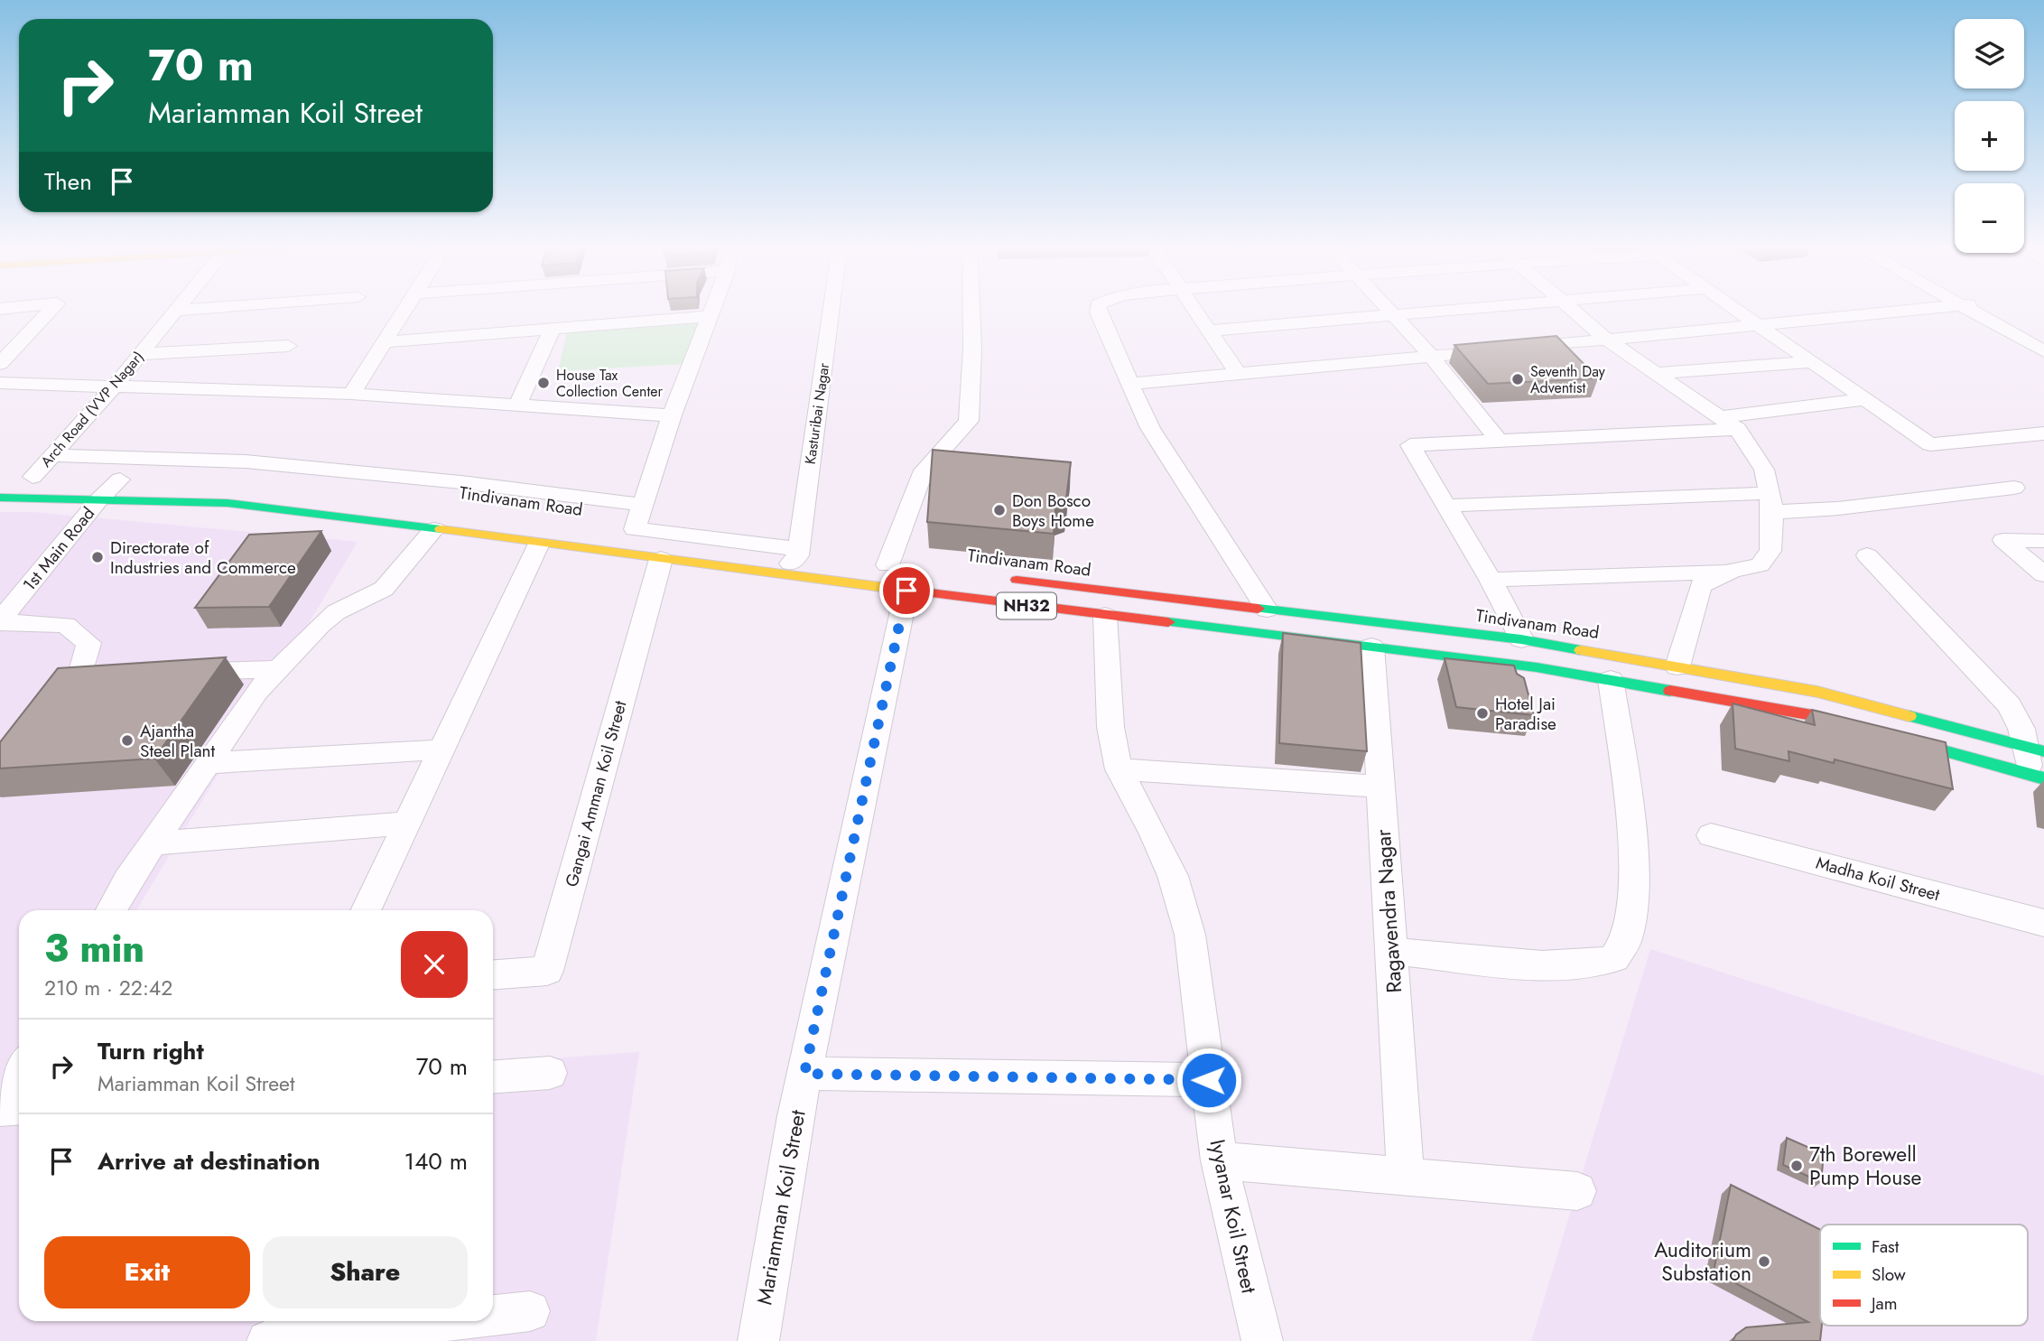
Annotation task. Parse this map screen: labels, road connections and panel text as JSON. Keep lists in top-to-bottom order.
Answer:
{
  "streets": {
    "main road": ["Tindivanam Road", "NH32"],
    "street": [
      "Arch Road (VVP Nagar)",
      "Kasturibai Nagar",
      "1st Main Road",
      "Gangai Amman Koil Street",
      "Madha Koil Street",
      "Ragavendra Nagar",
      "Mariamman Koil Street",
      "Iyyanar Koil Street"
    ]
  },
  "crossings": [
    ["1st Main Road", "NH32"],
    ["NH32", "Gangai Amman Koil Street"],
    ["NH32", "Ragavendra Nagar"],
    ["NH32", "Mariamman Koil Street"],
    ["NH32", "Iyyanar Koil Street"]
  ],
  "places": [
    "Seventh Day Adventist",
    "House Tax Collection Center",
    "Don Bosco Boys Home",
    "Directorate of Industries and Commerce",
    "Hotel Jai Paradise",
    "Ajantha Steel Plant",
    "7th Borewell Pump House",
    "Auditorium Substation"
  ],
  "legend": ["Fast", "Slow", "Jam"],
  "page": {
    "map_buttons": ["+", "−"],
    "turn": ["70 m", "Mariamman Koil Street"],
    "then": "Then",
    "heading": ["3 min", "210 m · 22:42"],
    "list": [
      {
        "name": "Turn right",
        "note": "Mariamman Koil Street",
        "value": "70 m"
      },
      {
        "name": "Arrive at destination",
        "value": "140 m"
      }
    ],
    "buttons": ["Exit", "Share"]
  }
}
